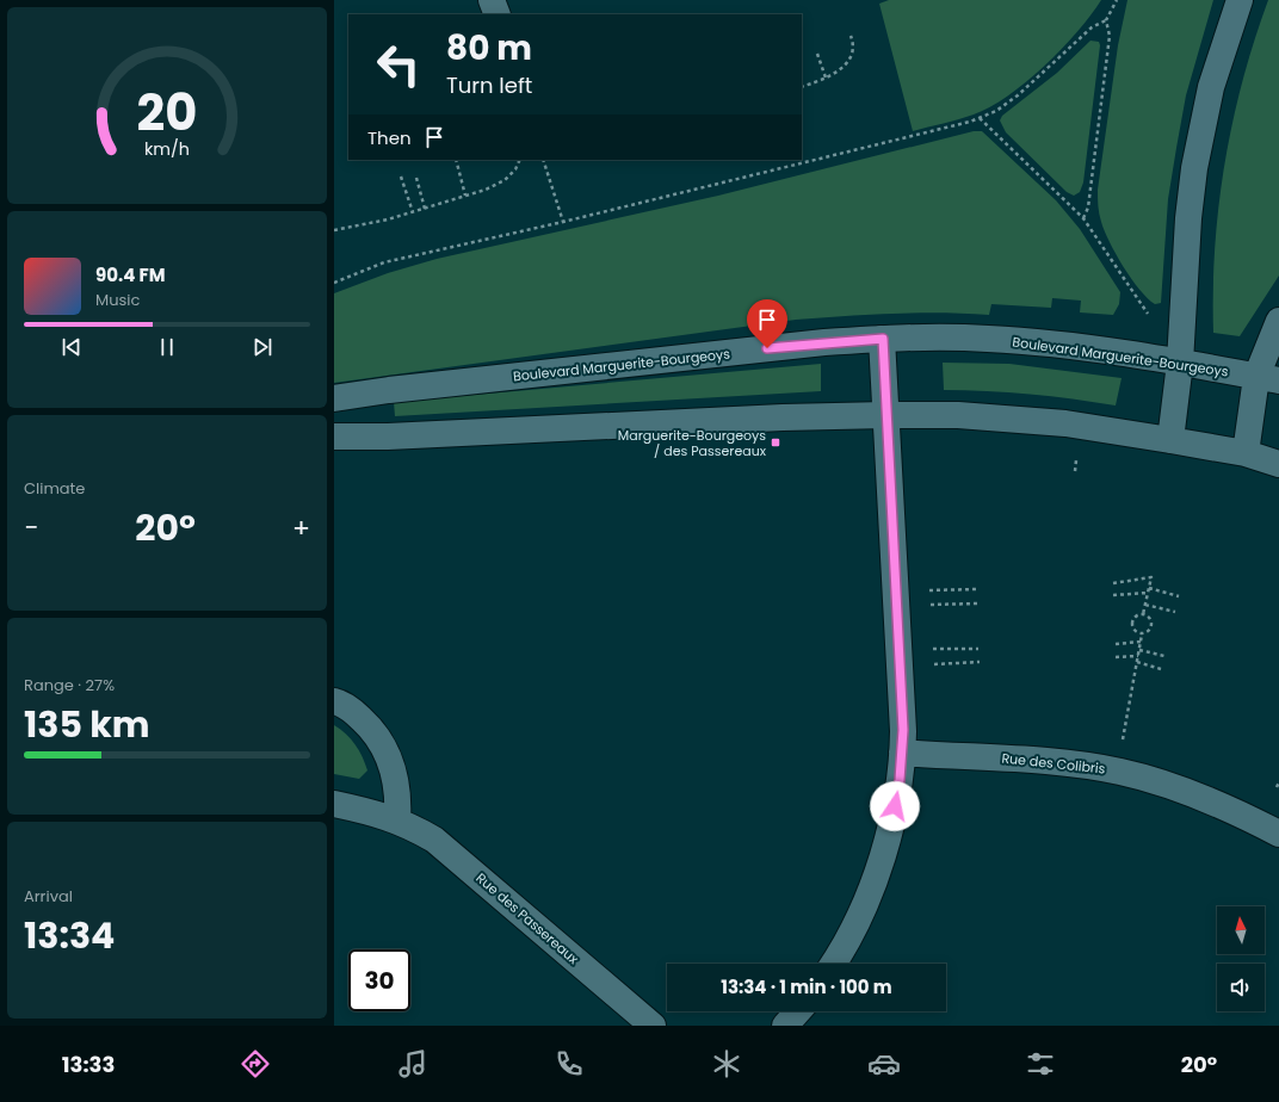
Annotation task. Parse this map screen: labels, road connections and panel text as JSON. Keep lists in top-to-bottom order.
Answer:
{
  "streets": {
    "street": ["Boulevard Marguerite-Bourgeoys", "Rue des Colibris", "Rue des Passereaux"]
  },
  "places": {
    "transit": ["Marguerite-Bourgeoys / des Passereaux"]
  },
  "north": "top",
  "page": {
    "turn": ["80 m", "Turn left"],
    "then": "Then",
    "song": ["90.4 FM", "Music"],
    "tile": [
      "Climate",
      ["Range · 27%", "135 km"],
      ["Arrival", "13:34"]
    ],
    "heat": ["−", "20°", "+"],
    "limit": "30",
    "trip": "13:34 · 1 min · 100 m",
    "tabs": ["13:33", "20°"],
    "gauge": ["20", "km/h"]
  }
}
